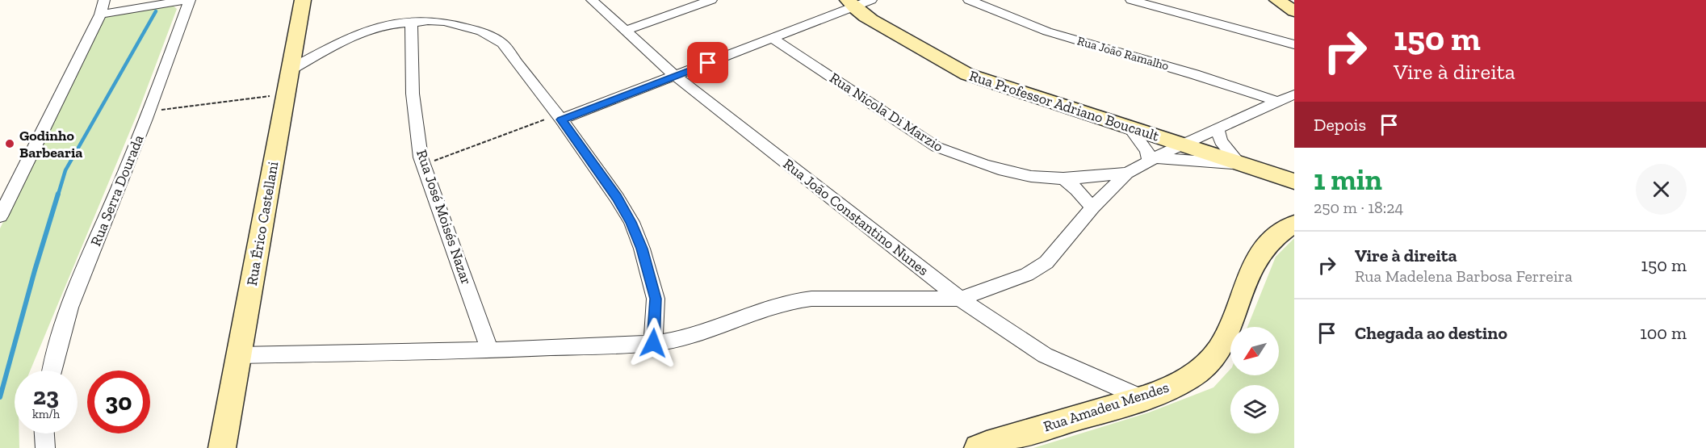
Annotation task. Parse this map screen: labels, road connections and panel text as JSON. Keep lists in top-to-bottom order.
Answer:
{
  "streets": {
    "street": [
      "Rua João Ramalho",
      "Rua Professor Adriano Boucault",
      "Rua Nicola Di Marzio",
      "Rua Serra Dourada",
      "Rua José Moisés Nazar",
      "Rua João Constantino Nunes",
      "Rua Érico Castellani",
      "Rua Amadeu Mendes"
    ]
  },
  "crossings": [
    ["Rua João Constantino Nunes", "Rua Amadeu Mendes"]
  ],
  "places": ["Godinho Barbearia"],
  "north": "bottom left",
  "page": {
    "turn": ["150 m", "Vire à direita"],
    "then": "Depois",
    "heading": ["1 min", "250 m · 18:24"],
    "list": [
      {
        "name": "Vire à direita",
        "note": "Rua Madelena Barbosa Ferreira",
        "value": "150 m"
      },
      {
        "name": "Chegada ao destino",
        "value": "100 m"
      }
    ],
    "speed": "23 km/h",
    "limit": "30"
  }
}
